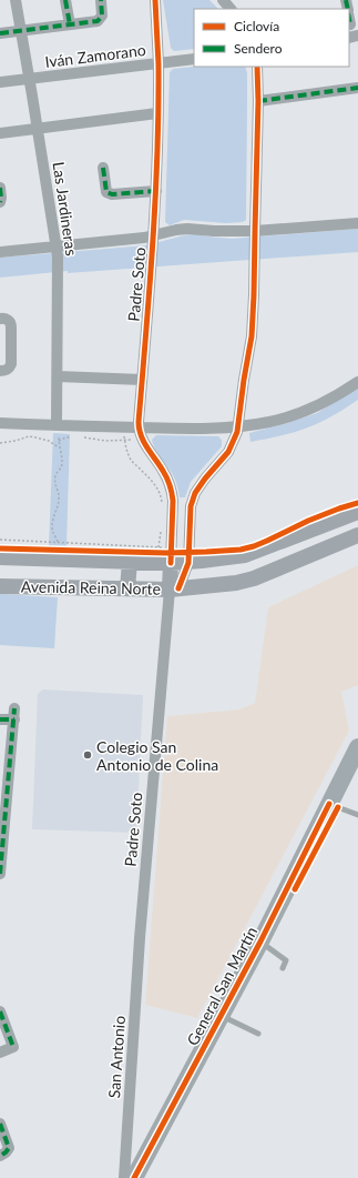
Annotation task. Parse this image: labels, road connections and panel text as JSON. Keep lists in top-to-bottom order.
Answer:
{
  "streets": {
    "main road": ["General San Martín"],
    "street": [
      "Iván Zamorano",
      "Las Jardineras",
      "Padre Soto",
      "Avenida Reina Norte",
      "San Antonio"
    ]
  },
  "crossings": [
    ["Iván Zamorano", "Las Jardineras"],
    ["Iván Zamorano", "Padre Soto"],
    ["Padre Soto", "Avenida Reina Norte"],
    ["Padre Soto", "San Antonio"]
  ],
  "places": ["Colegio San Antonio de Colina"],
  "legend": ["Ciclovía", "Sendero"]
}
